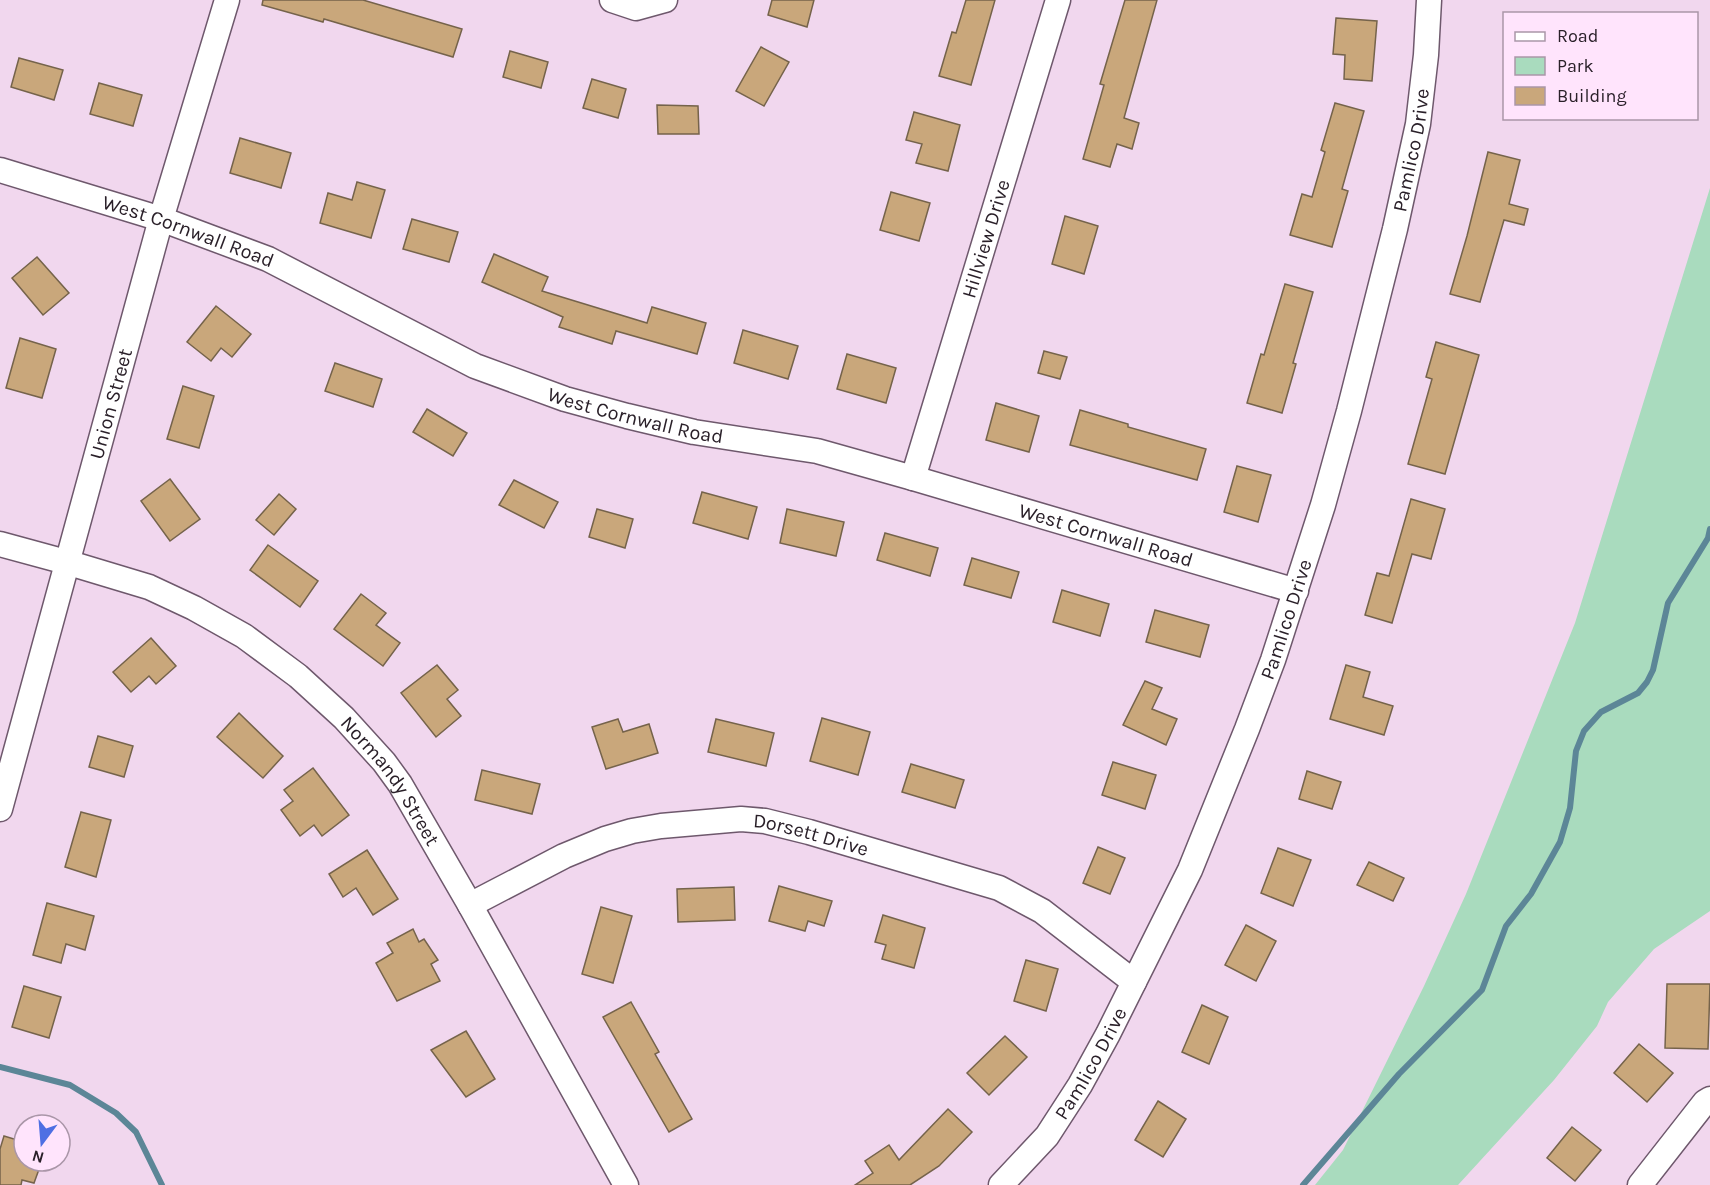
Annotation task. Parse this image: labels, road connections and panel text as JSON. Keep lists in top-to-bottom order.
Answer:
{
  "streets": {
    "street": [
      "Pamlico Drive",
      "West Cornwall Road",
      "Hillview Drive",
      "Union Street",
      "Normandy Street",
      "Dorsett Drive"
    ]
  },
  "crossings": [
    ["Pamlico Drive", "West Cornwall Road"],
    ["Pamlico Drive", "Dorsett Drive"],
    ["West Cornwall Road", "Hillview Drive"],
    ["West Cornwall Road", "Union Street"],
    ["Union Street", "Normandy Street"],
    ["Normandy Street", "Dorsett Drive"]
  ],
  "legend": ["Road", "Park", "Building"],
  "north": "bottom"
}
